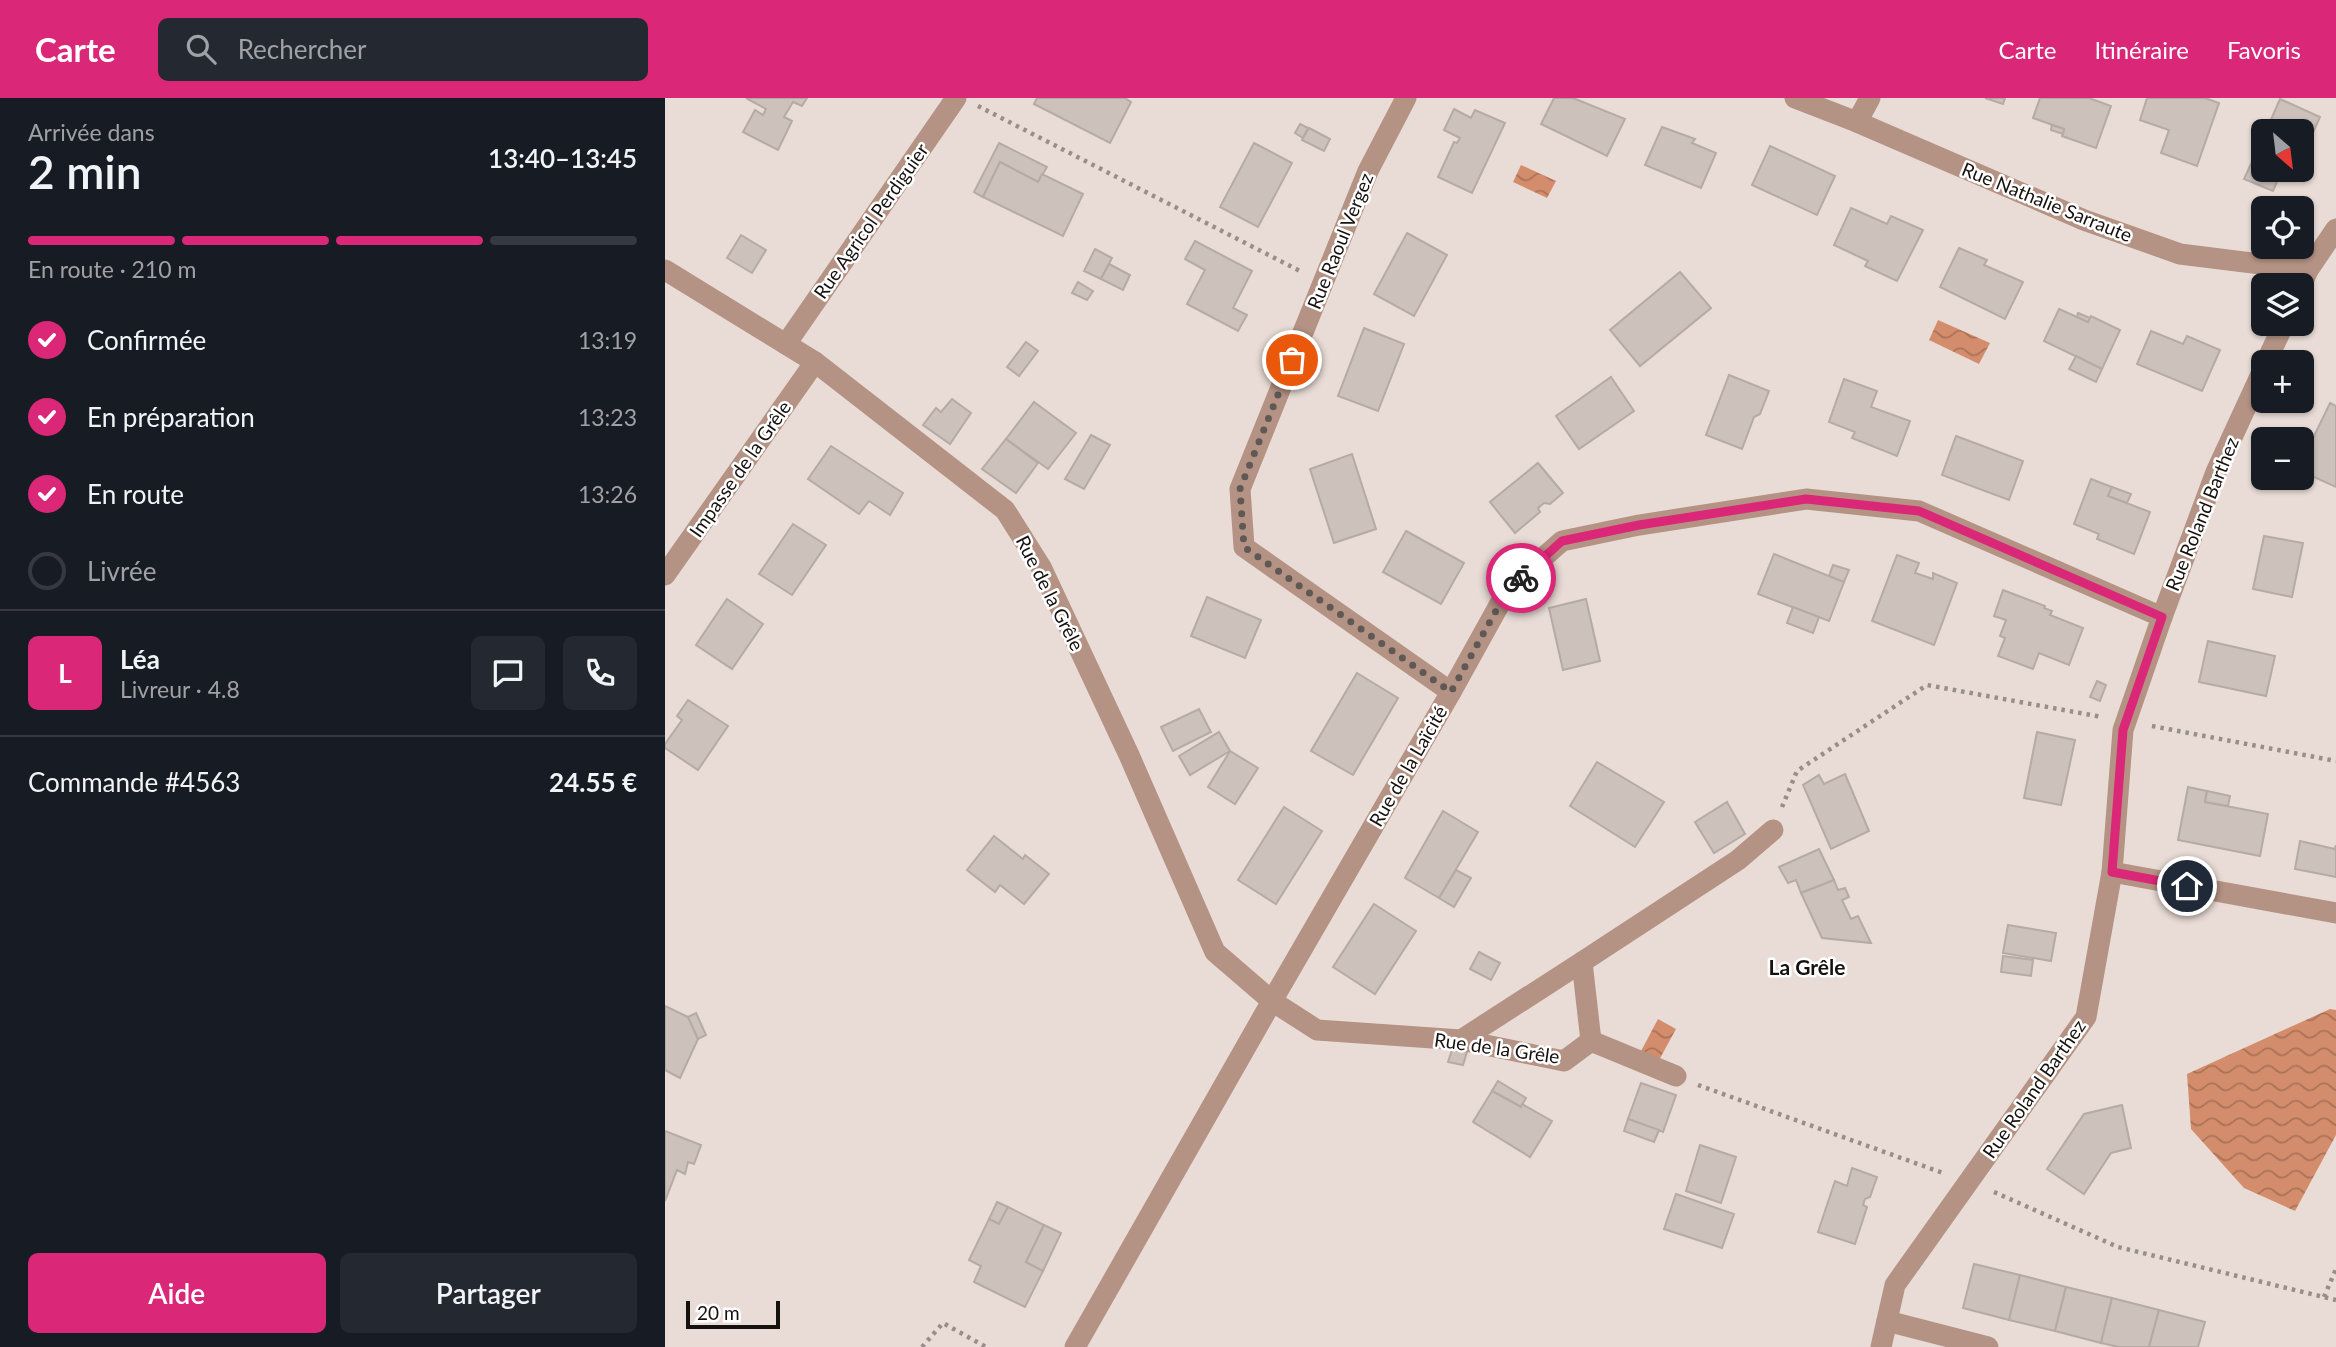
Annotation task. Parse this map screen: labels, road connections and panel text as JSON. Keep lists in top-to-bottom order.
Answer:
{
  "streets": {
    "street": [
      "Rue Nathalie Sarraute",
      "Rue Agricol Perdiguier",
      "Rue Raoul Vergez",
      "Impasse de la Grêle",
      "Rue Roland Barthez",
      "Rue de la Grêle",
      "Rue de la Laïcité"
    ]
  },
  "crossings": [
    ["Rue Agricol Perdiguier", "Rue de la Grêle"],
    ["Rue Raoul Vergez", "Rue de la Laïcité"],
    ["Impasse de la Grêle", "Rue de la Grêle"],
    ["Rue Roland Barthez", "Rue de la Laïcité"],
    ["Rue de la Grêle", "Rue de la Laïcité"]
  ],
  "districts": ["La Grêle"],
  "scale_bar": "20 m",
  "north": "bottom right",
  "page": {
    "header": "Carte",
    "search": "Rechercher",
    "nav": ["Carte", "Itinéraire", "Favoris"],
    "heading": ["2 min", "Arrivée dans", "13:40–13:45"],
    "panel": [
      "Léa",
      "Livreur · 4.8",
      "Commande #4563",
      "24.55 €"
    ],
    "map_buttons": ["+", "−"],
    "bar": "En route · 210 m",
    "list": [
      ["Confirmée", "13:19"],
      ["En préparation", "13:23"],
      ["En route", "13:26"],
      "Livrée"
    ],
    "round": "L",
    "buttons": ["Aide", "Partager"],
    "scale": "20 m"
  }
}
